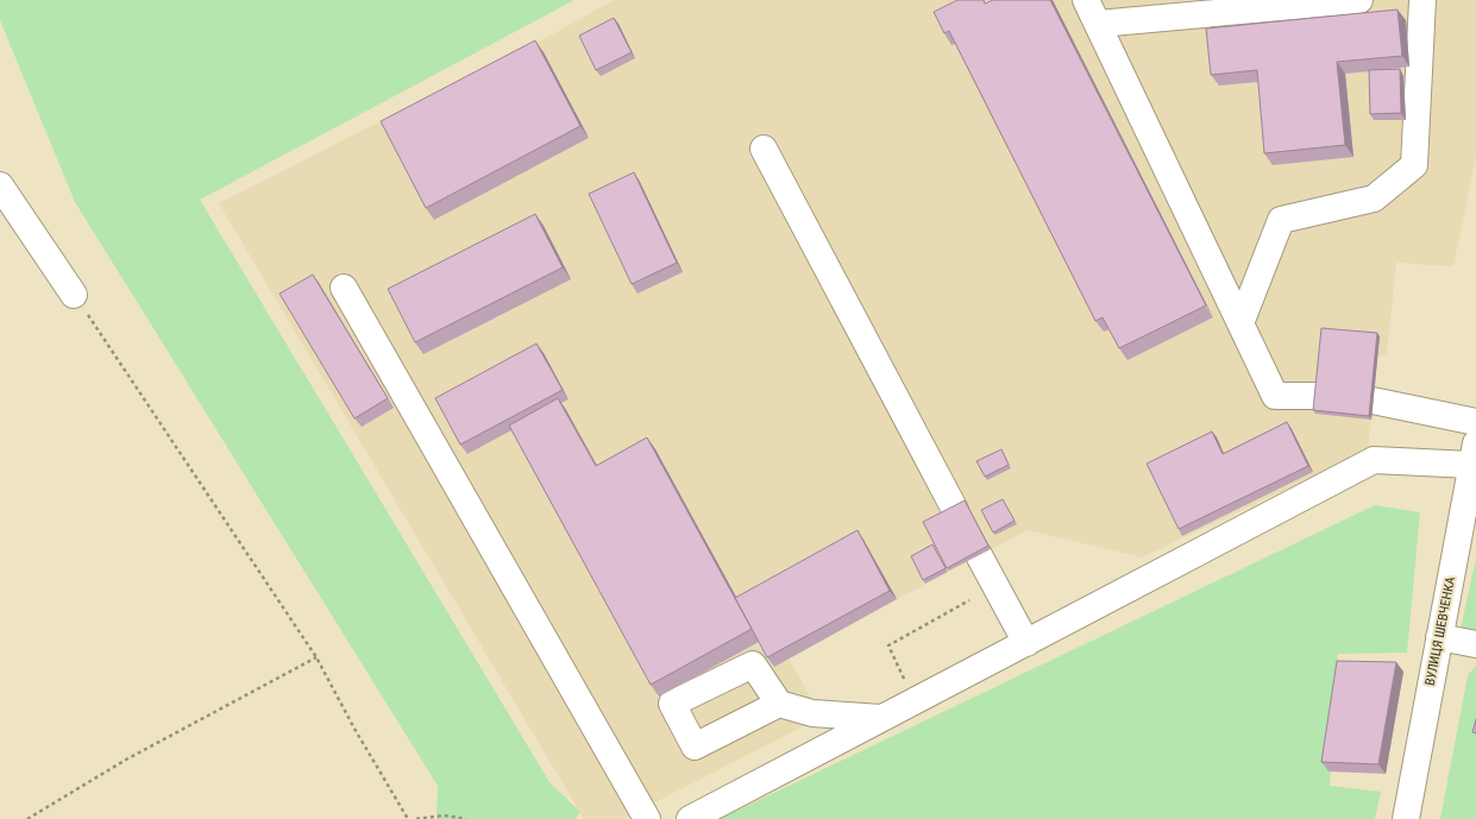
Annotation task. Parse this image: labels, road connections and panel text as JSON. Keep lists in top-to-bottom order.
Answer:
{
  "streets": {
    "street": ["ВУЛИЦЯ ШЕВЧЕНКА"]
  }
}
